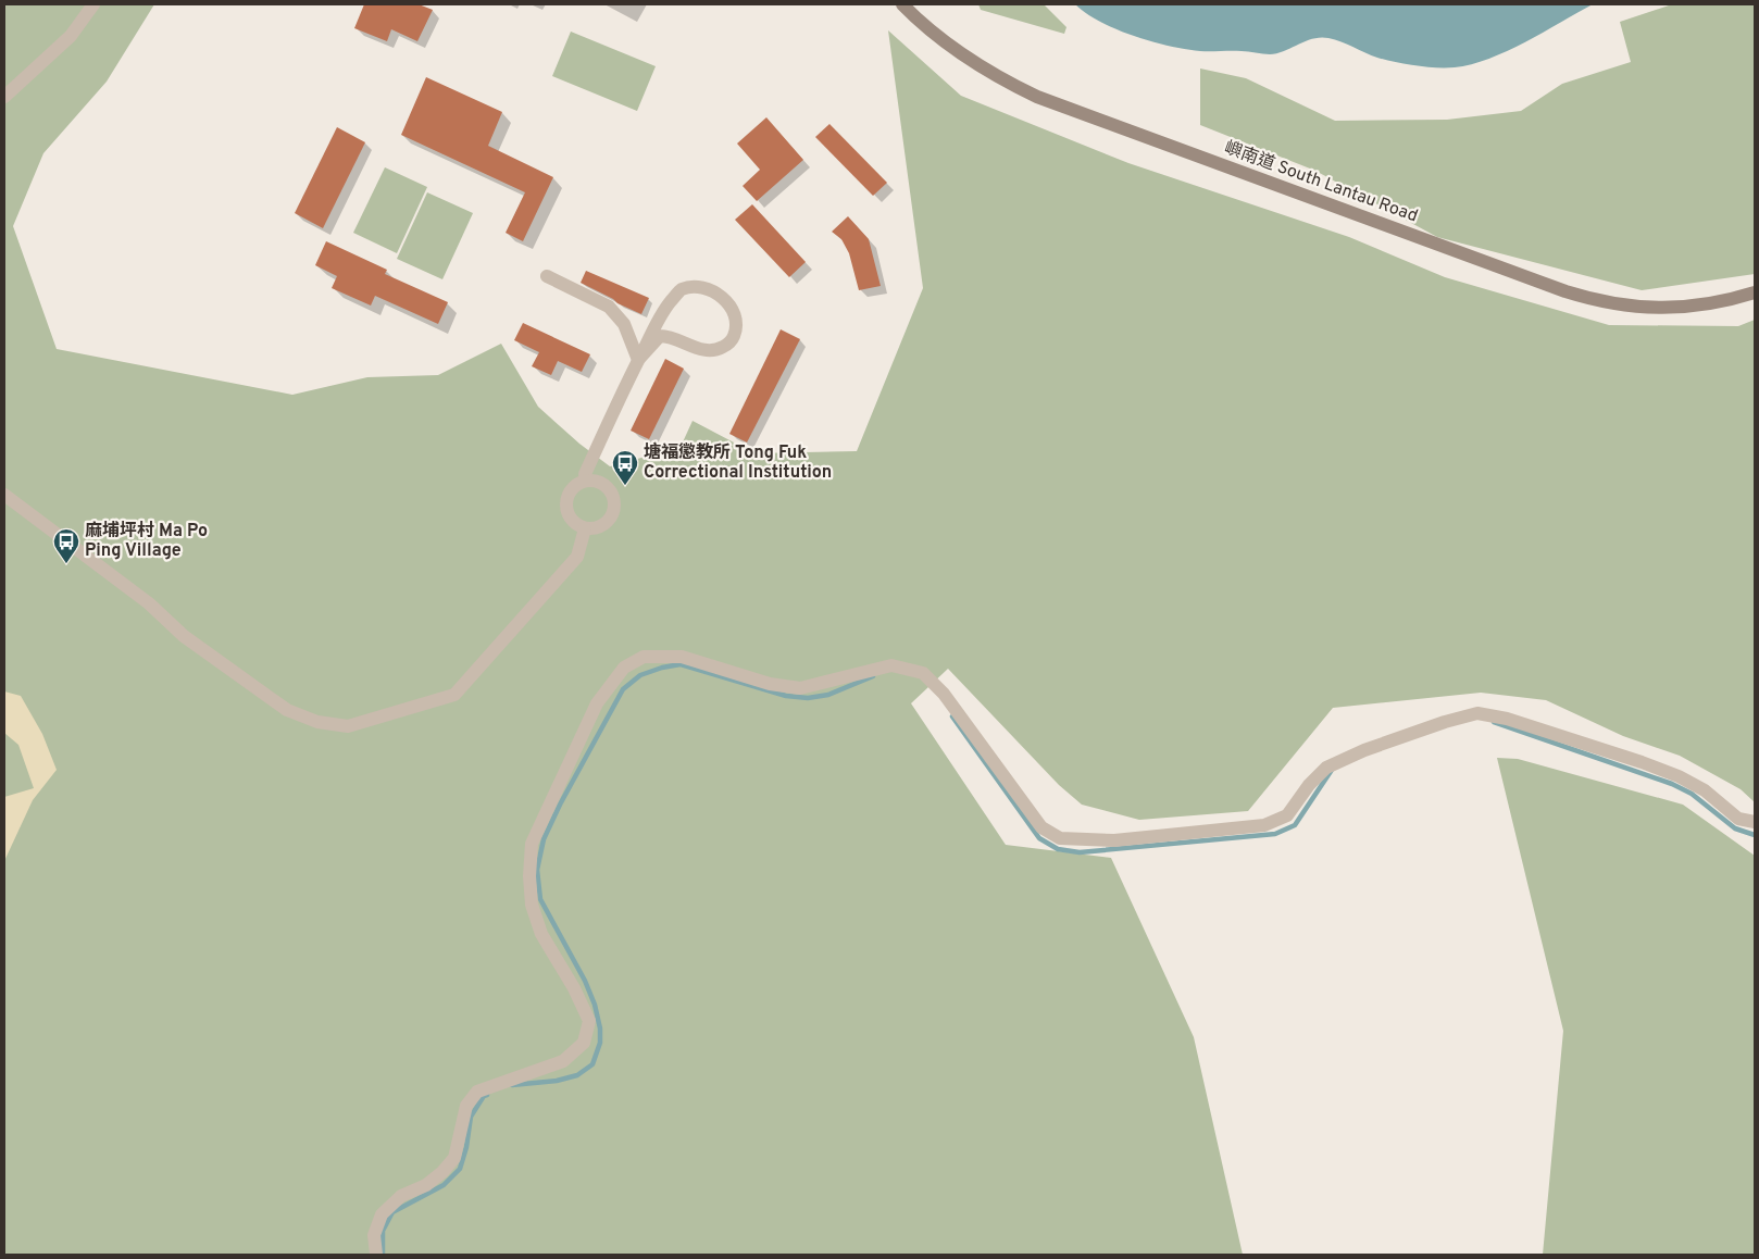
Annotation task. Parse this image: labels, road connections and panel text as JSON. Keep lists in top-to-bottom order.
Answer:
{
  "streets": {
    "main road": ["嶼南道 South Lantau Road"]
  },
  "places": {
    "bus stop": ["塘福懲教所 Tong Fuk Correctional Institution", "麻埔坪村 Ma Po Ping Village"]
  }
}
